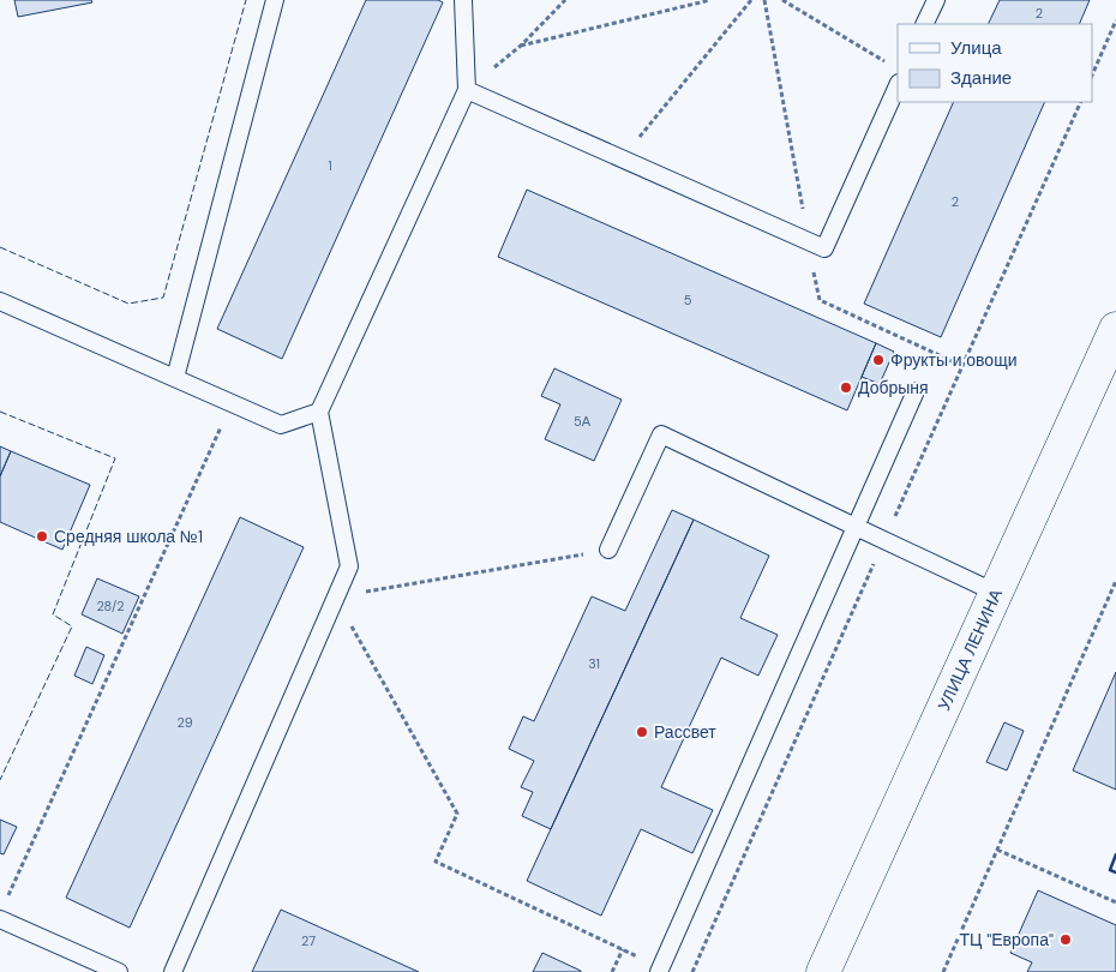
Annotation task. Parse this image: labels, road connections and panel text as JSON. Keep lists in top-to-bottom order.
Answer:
{
  "streets": {
    "main road": ["УЛИЦА ЛЕНИНА"]
  },
  "places": [
    "Фрукты и овощи",
    "Добрыня",
    "Средняя школа №1",
    "Рассвет",
    "ТЦ \"Европа\""
  ],
  "house_numbers": [
    "2",
    "1",
    "2",
    "5",
    "5А",
    "28/2",
    "31",
    "29",
    "27"
  ],
  "legend": ["Улица", "Здание"]
}
